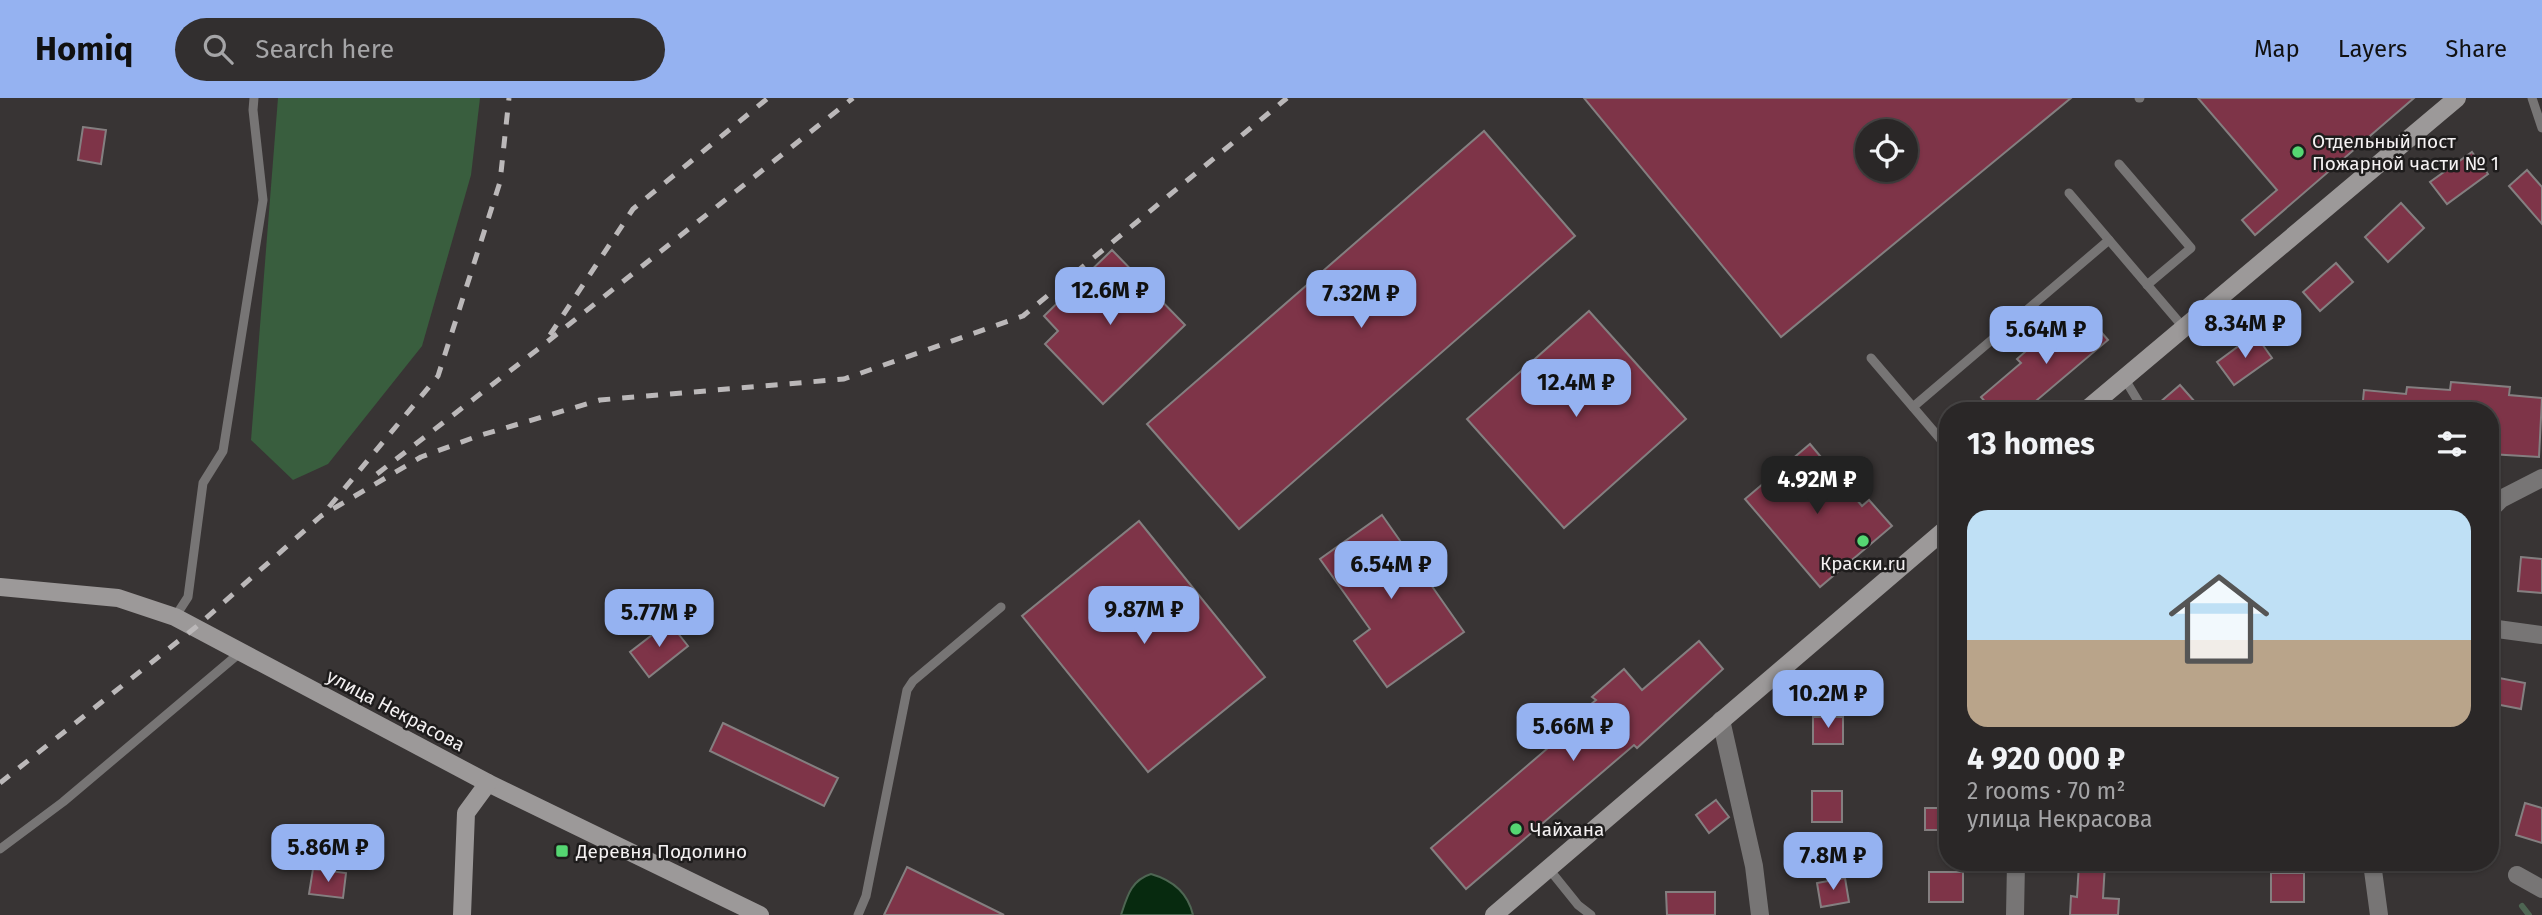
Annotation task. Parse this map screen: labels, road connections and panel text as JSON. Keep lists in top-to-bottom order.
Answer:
{
  "streets": {
    "street": ["улица Некрасова"]
  },
  "places": {
    "other": ["Отдельный пост Пожарной части № 1", "Краски.ru", "Чайхана"],
    "transit": ["Деревня Подолино"]
  },
  "page": {
    "header": "Homiq",
    "search": "Search here",
    "nav": ["Map", "Layers", "Share"],
    "price": [
      "12.6M ₽",
      "7.32M ₽",
      "8.34M ₽",
      "5.64M ₽",
      "12.4M ₽",
      "4.92M ₽",
      "6.54M ₽",
      "9.87M ₽",
      "5.77M ₽",
      "10.2M ₽",
      "5.66M ₽",
      "5.86M ₽",
      "7.8M ₽"
    ],
    "heading": "13 homes",
    "list": [
      {
        "name": "4 920 000 ₽",
        "note": "2 rooms · 70 m² · улица Некрасова"
      }
    ]
  }
}
